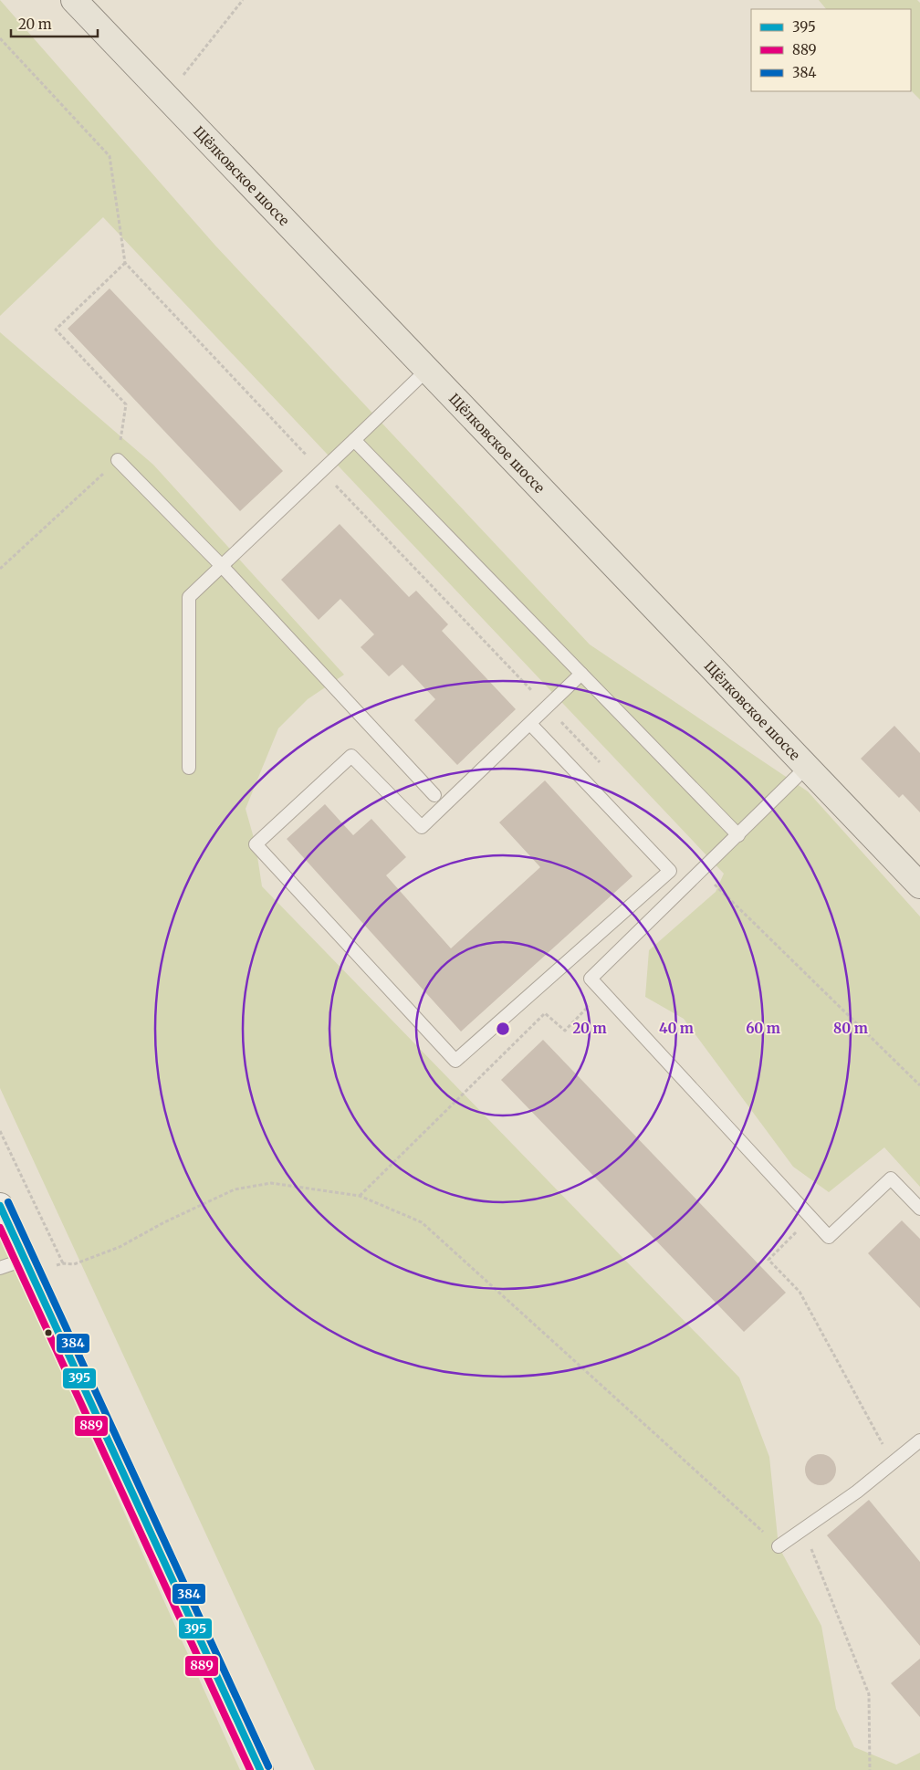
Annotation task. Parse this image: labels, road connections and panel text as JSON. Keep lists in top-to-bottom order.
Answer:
{
  "streets": {
    "main road": ["Щёлковское шоссе"]
  },
  "lines": ["transit line 384", "transit line 395", "transit line 889"],
  "legend": ["395", "889", "384"],
  "scale_bar": "20 m",
  "rings": [
    "20 m",
    "40 m",
    "60 m",
    "80 m"
  ]
}
